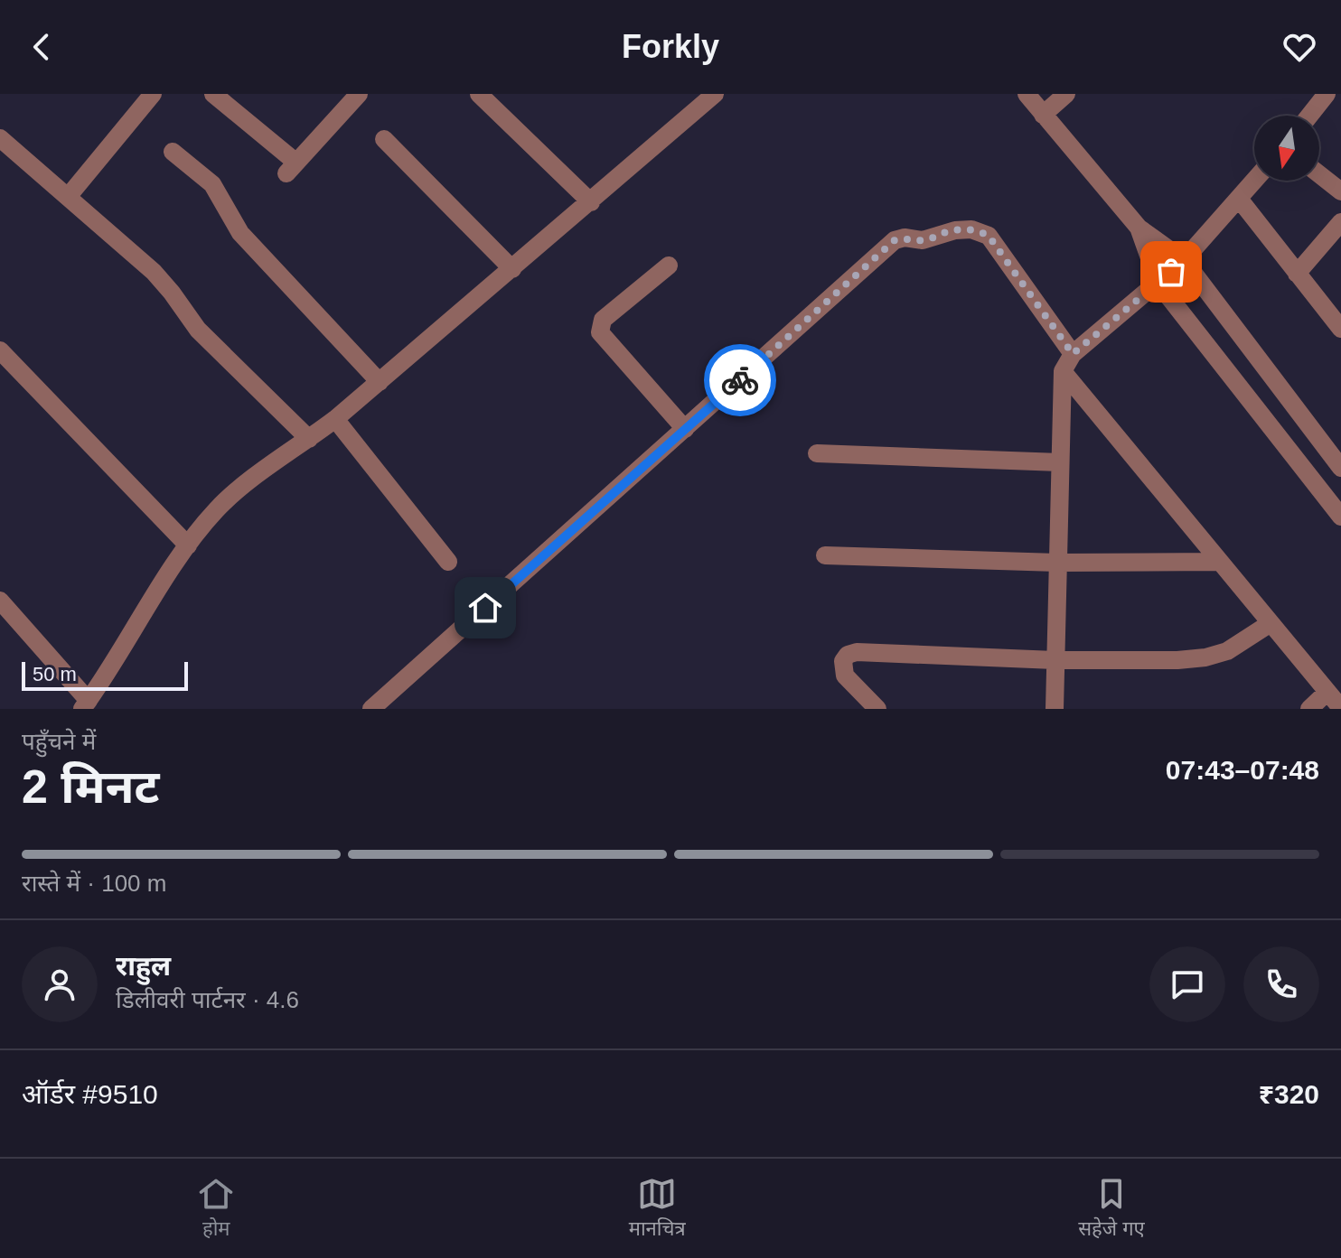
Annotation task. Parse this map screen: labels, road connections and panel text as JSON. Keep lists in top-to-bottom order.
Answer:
{
  "scale_bar": "50 m",
  "north": "bottom",
  "page": {
    "header": "Forkly",
    "scale": "50 m",
    "heading": ["2 मिनट", "पहुँचने में", "07:43–07:48"],
    "panel": [
      "राहुल",
      "डिलीवरी पार्टनर · 4.6",
      "ऑर्डर #9510",
      "₹320"
    ],
    "bar": "रास्ते में · 100 m",
    "tabs": ["होम", "मानचित्र", "सहेजे गए"]
  }
}
